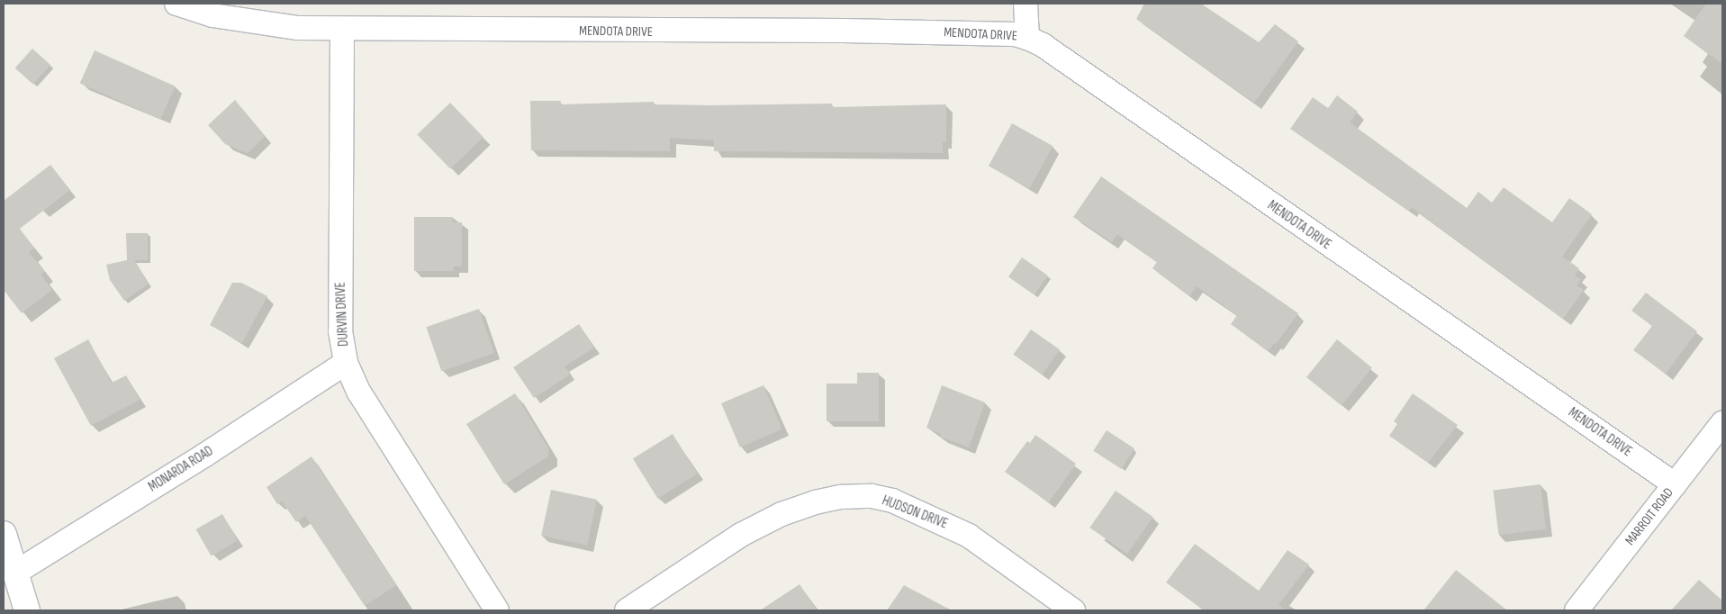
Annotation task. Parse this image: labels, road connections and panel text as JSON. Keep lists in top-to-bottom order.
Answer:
{
  "streets": {
    "street": [
      "MENDOTA DRIVE",
      "DURVIN DRIVE",
      "MONARDA ROAD",
      "HUDSON DRIVE",
      "MARROIT ROAD"
    ]
  },
  "crossings": [
    ["MENDOTA DRIVE", "DURVIN DRIVE"],
    ["MENDOTA DRIVE", "MARROIT ROAD"],
    ["DURVIN DRIVE", "MONARDA ROAD"]
  ]
}
